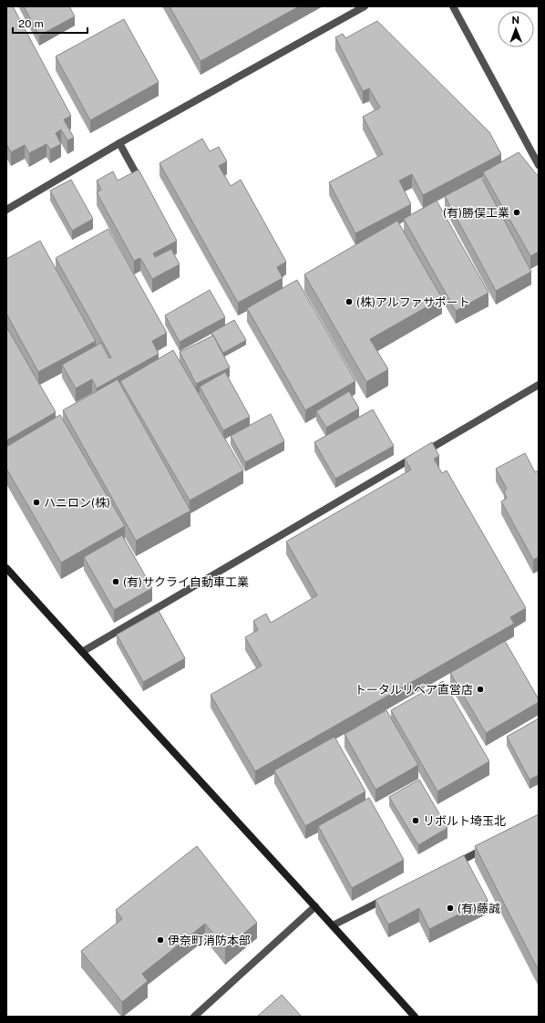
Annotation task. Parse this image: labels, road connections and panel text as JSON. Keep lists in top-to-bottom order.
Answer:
{
  "places": [
    "(有)勝俣工業",
    "(株)アルファサポート",
    "ハニロン(株)",
    "(有)サクライ自動車工業",
    "トータルリペア直営店",
    "リボルト埼玉北",
    "(有)藤誠",
    "伊奈町消防本部"
  ],
  "scale_bar": "20 m",
  "north": "top"
}
